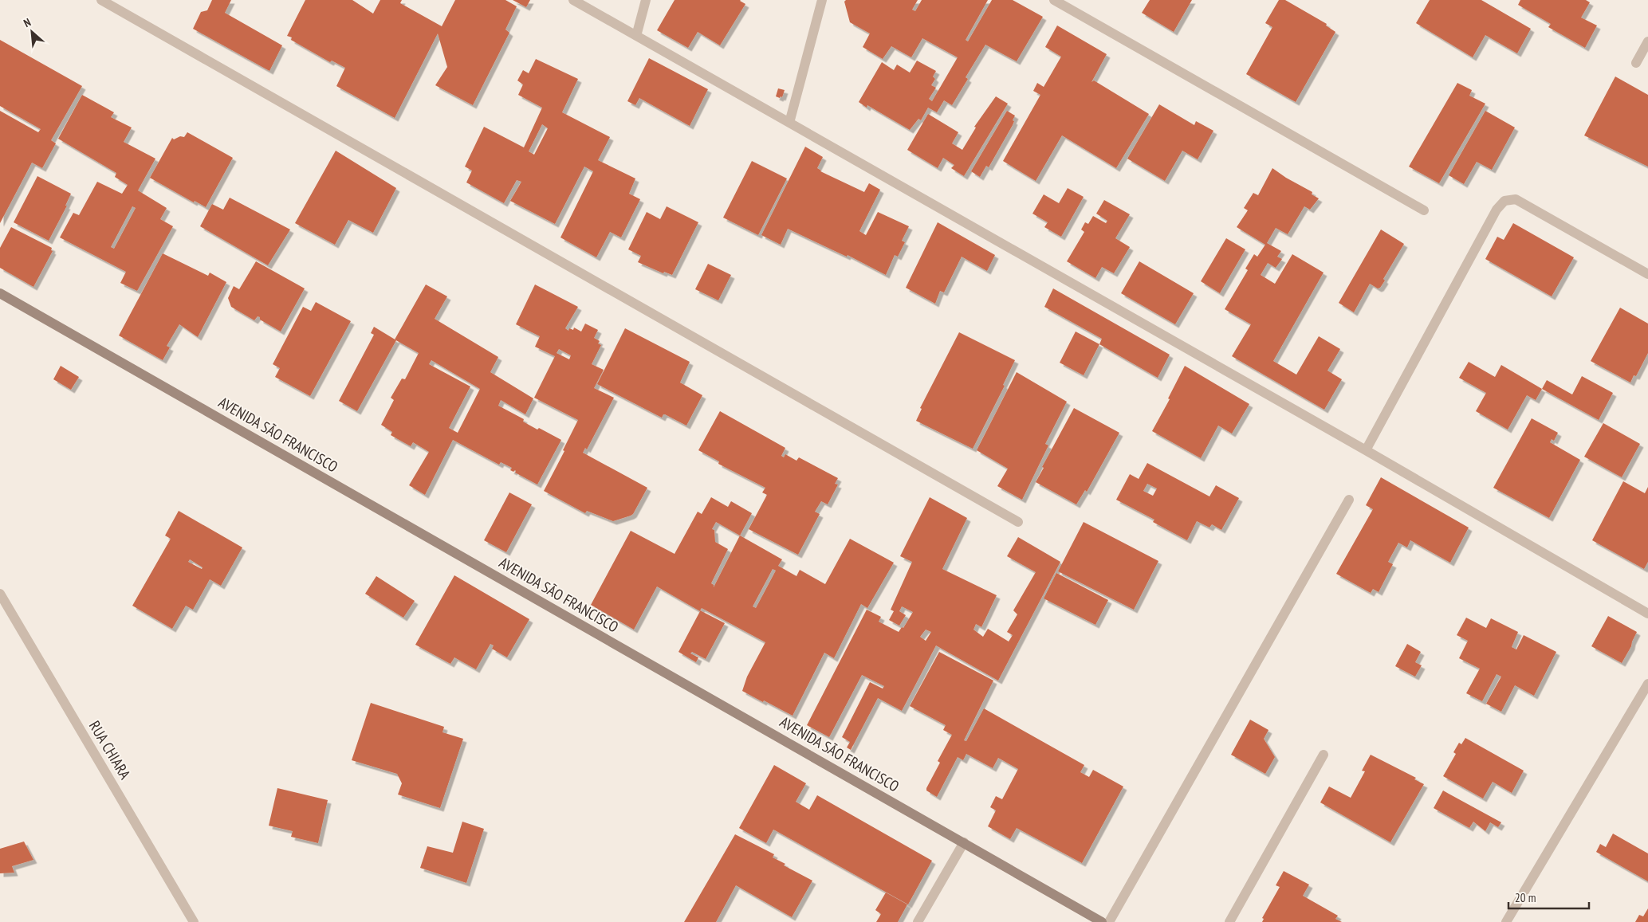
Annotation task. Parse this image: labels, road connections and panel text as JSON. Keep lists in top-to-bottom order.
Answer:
{
  "streets": {
    "street": ["AVENIDA SÃO FRANCISCO", "RUA CHIARA"]
  },
  "scale_bar": "20 m",
  "north": "top left"
}
